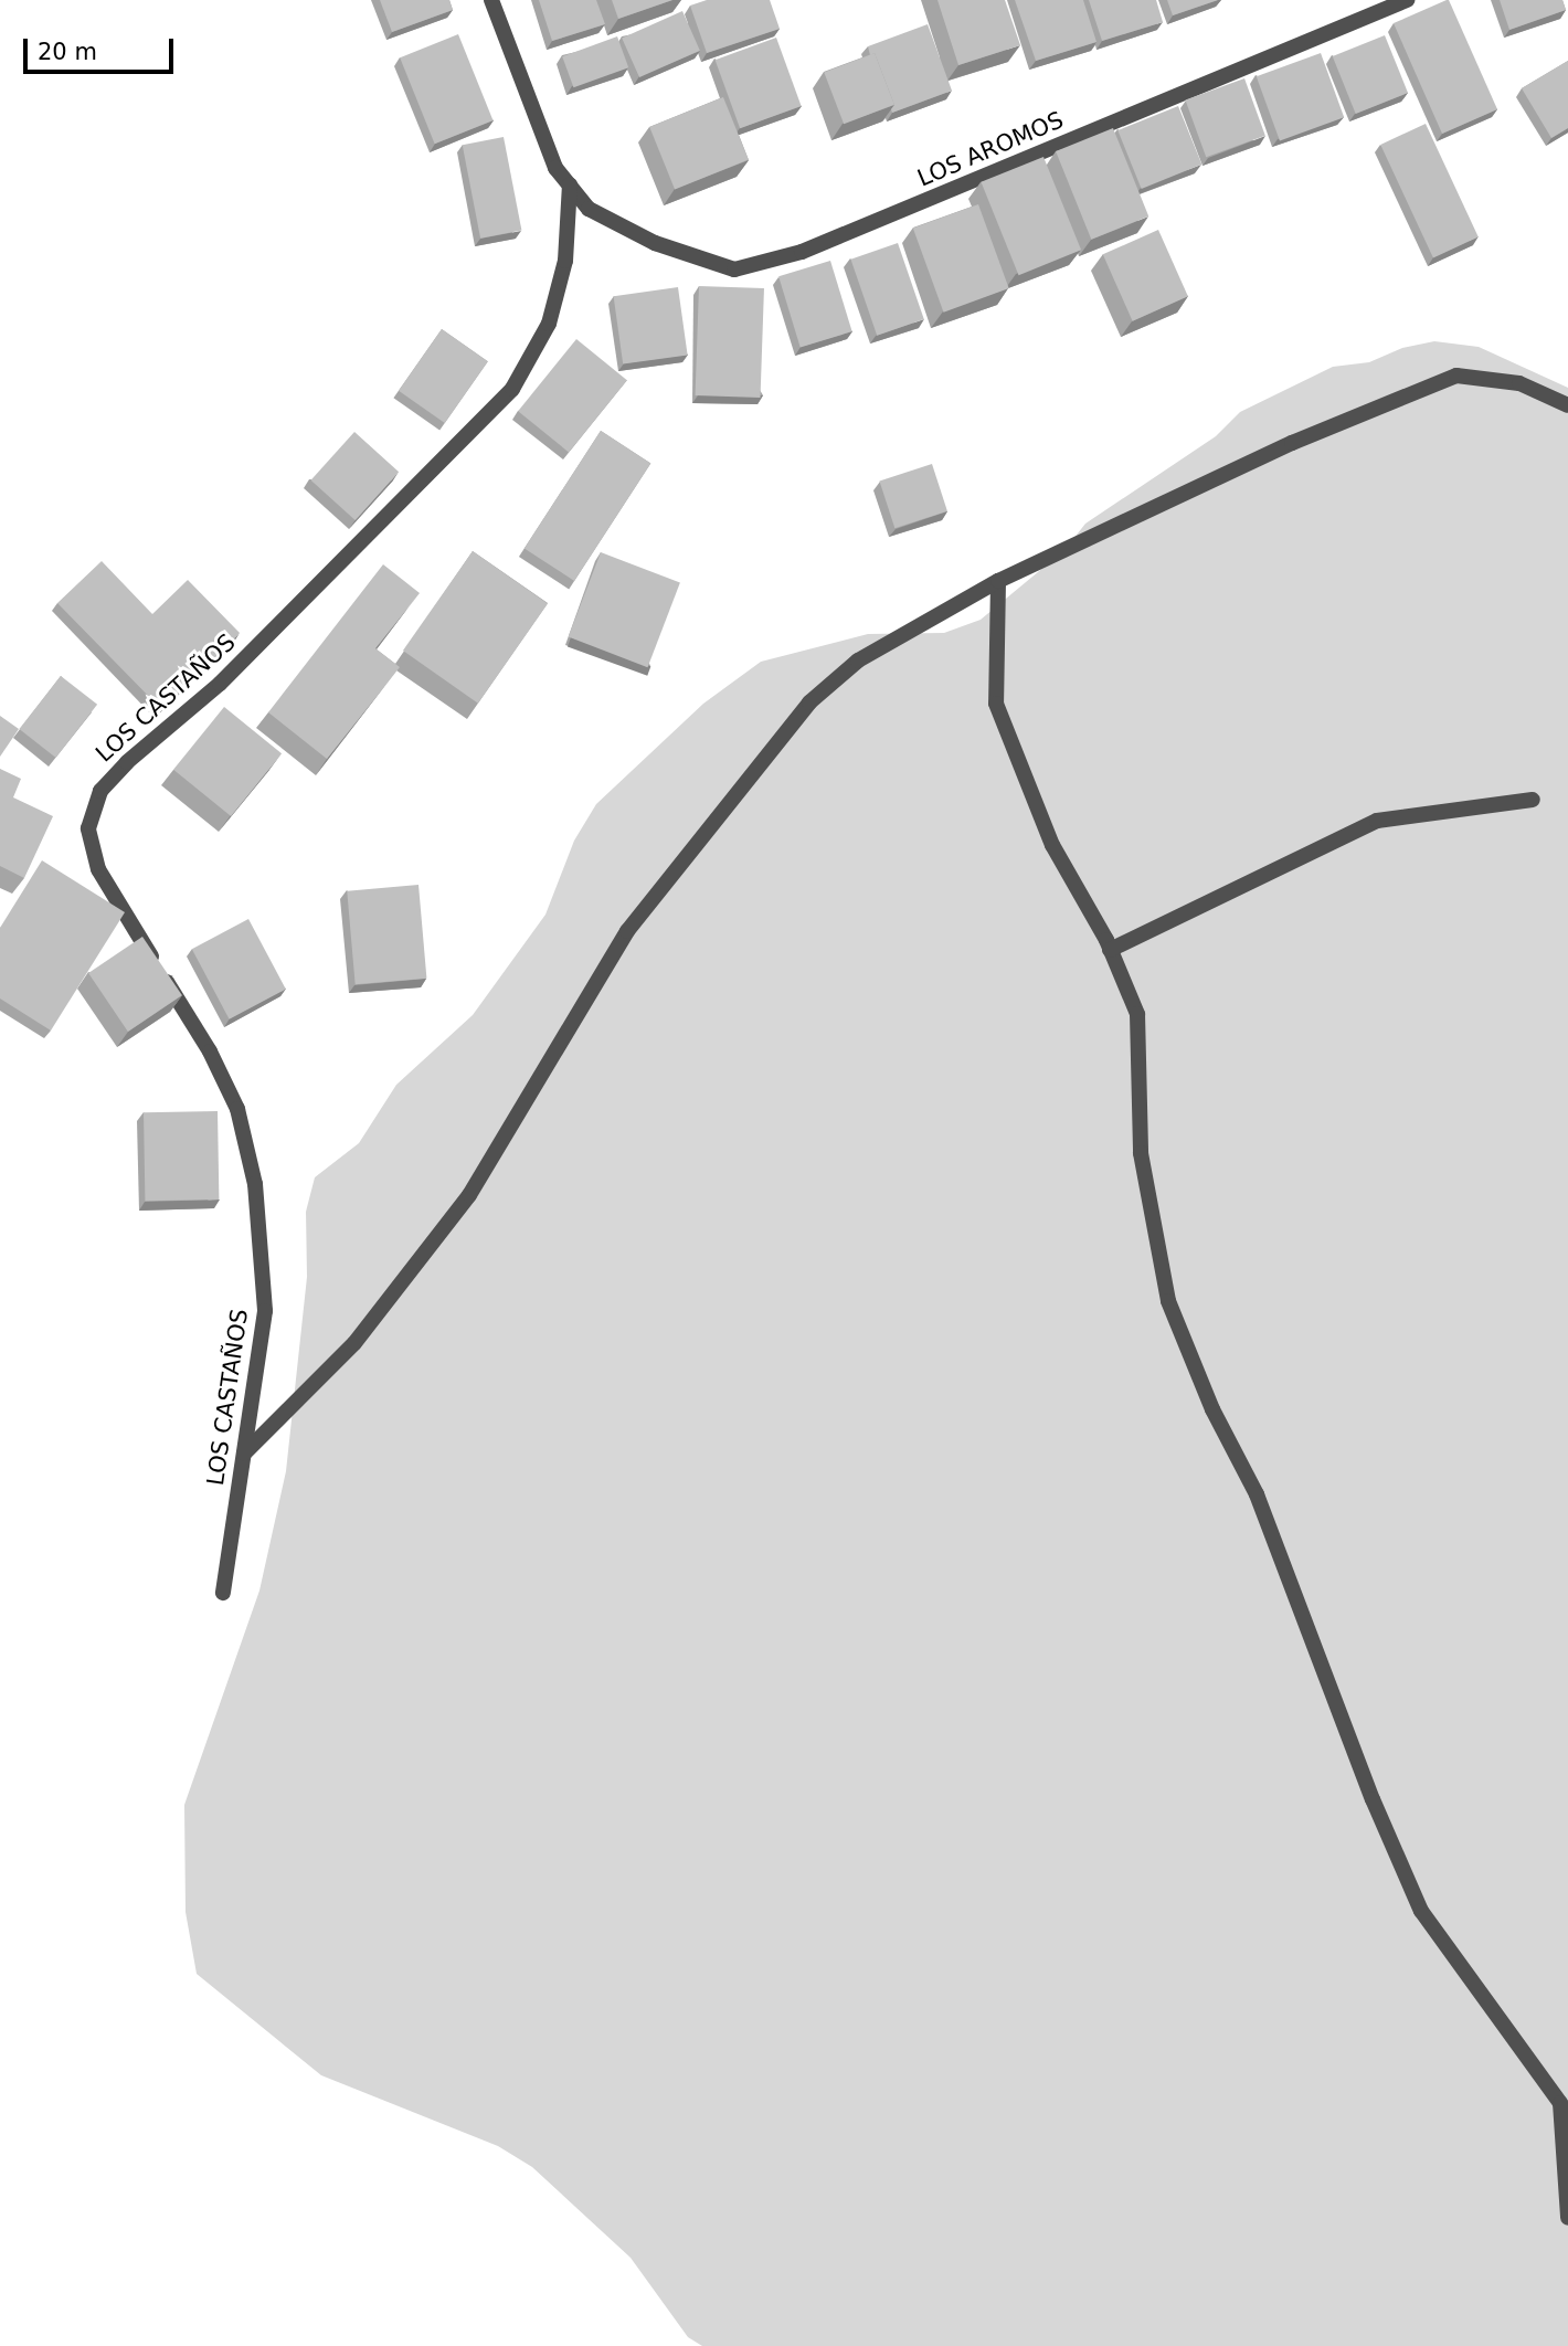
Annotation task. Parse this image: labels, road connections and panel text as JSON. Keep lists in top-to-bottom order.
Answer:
{
  "streets": {
    "street": ["LOS AROMOS", "LOS CASTAÑOS"]
  },
  "crossings": [
    ["LOS AROMOS", "LOS CASTAÑOS"]
  ],
  "scale_bar": "20 m"
}
